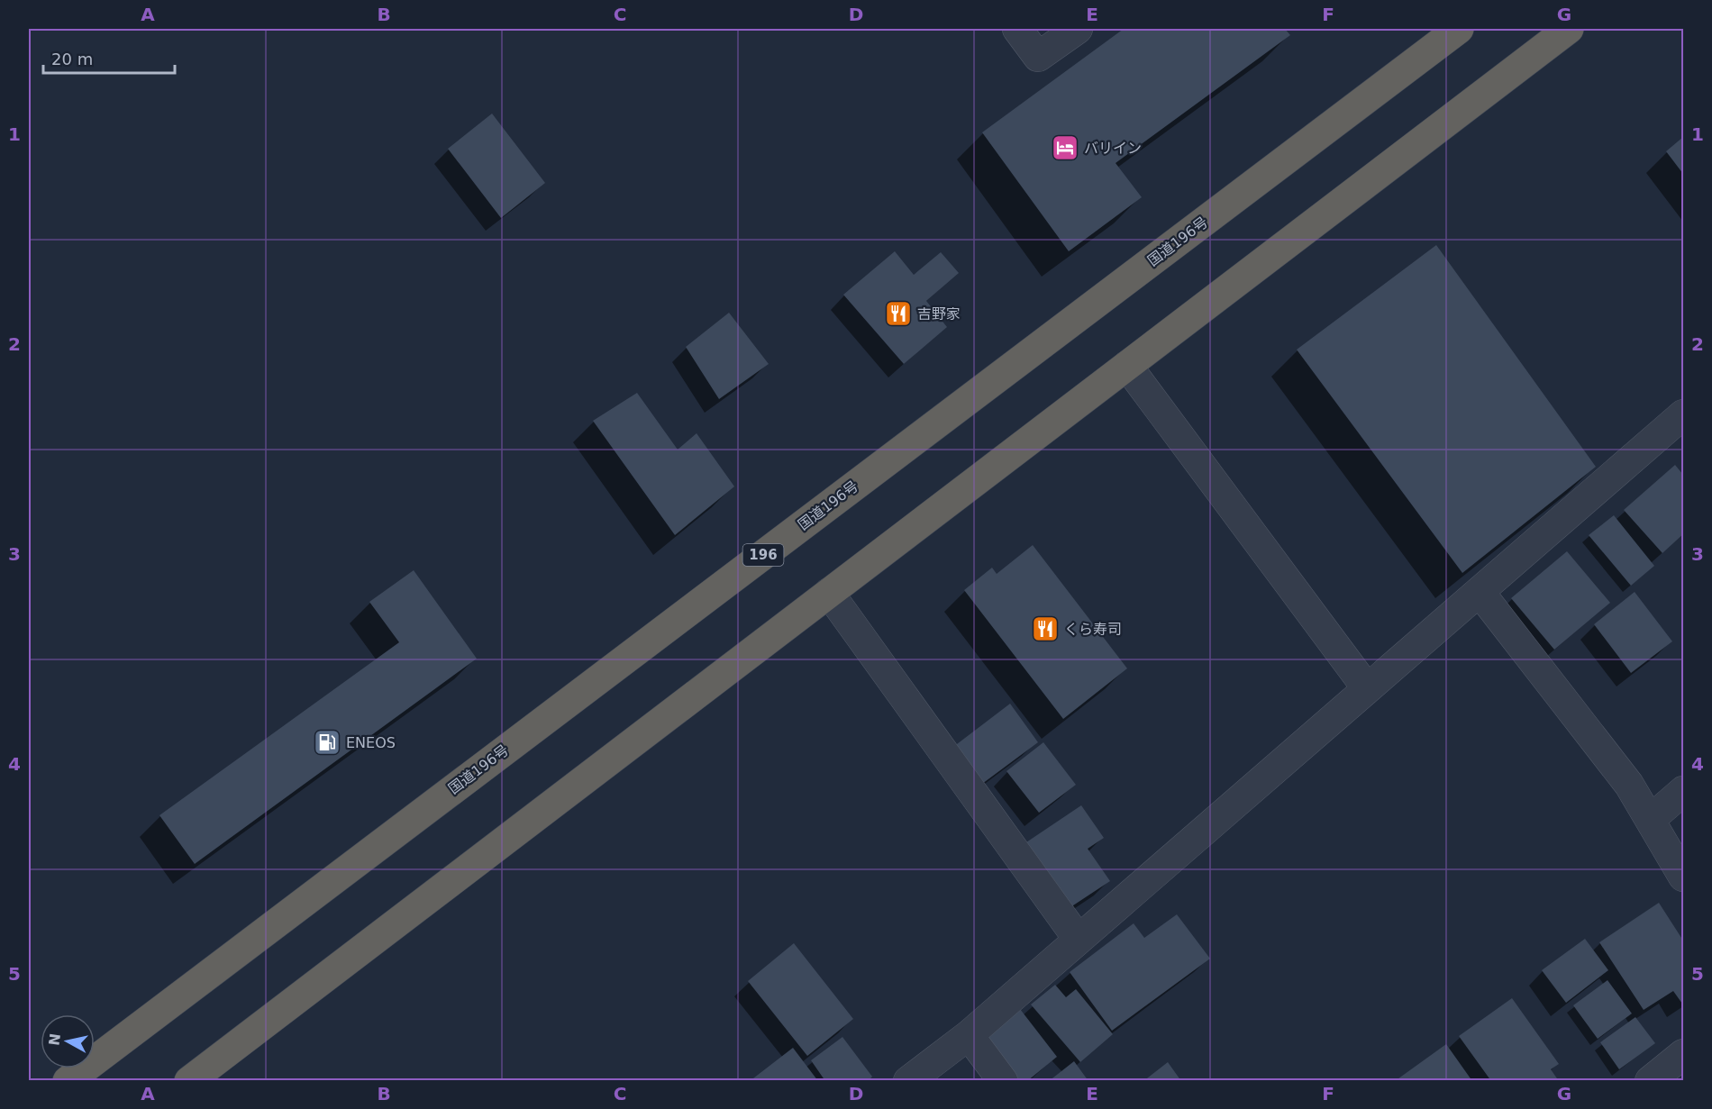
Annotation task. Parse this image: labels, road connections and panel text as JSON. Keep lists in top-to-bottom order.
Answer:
{
  "streets": {
    "highway": ["国道196号", "196"]
  },
  "places": {
    "hotel": ["バリイン"],
    "restaurant": ["吉野家", "くら寿司"],
    "fuel station": ["ENEOS"]
  },
  "scale_bar": "20 m",
  "north": "left",
  "grid": {
    "columns": [
      "A",
      "B",
      "C",
      "D",
      "E",
      "F",
      "G"
    ],
    "rows": [
      "1",
      "2",
      "3",
      "4",
      "5"
    ]
  }
}
